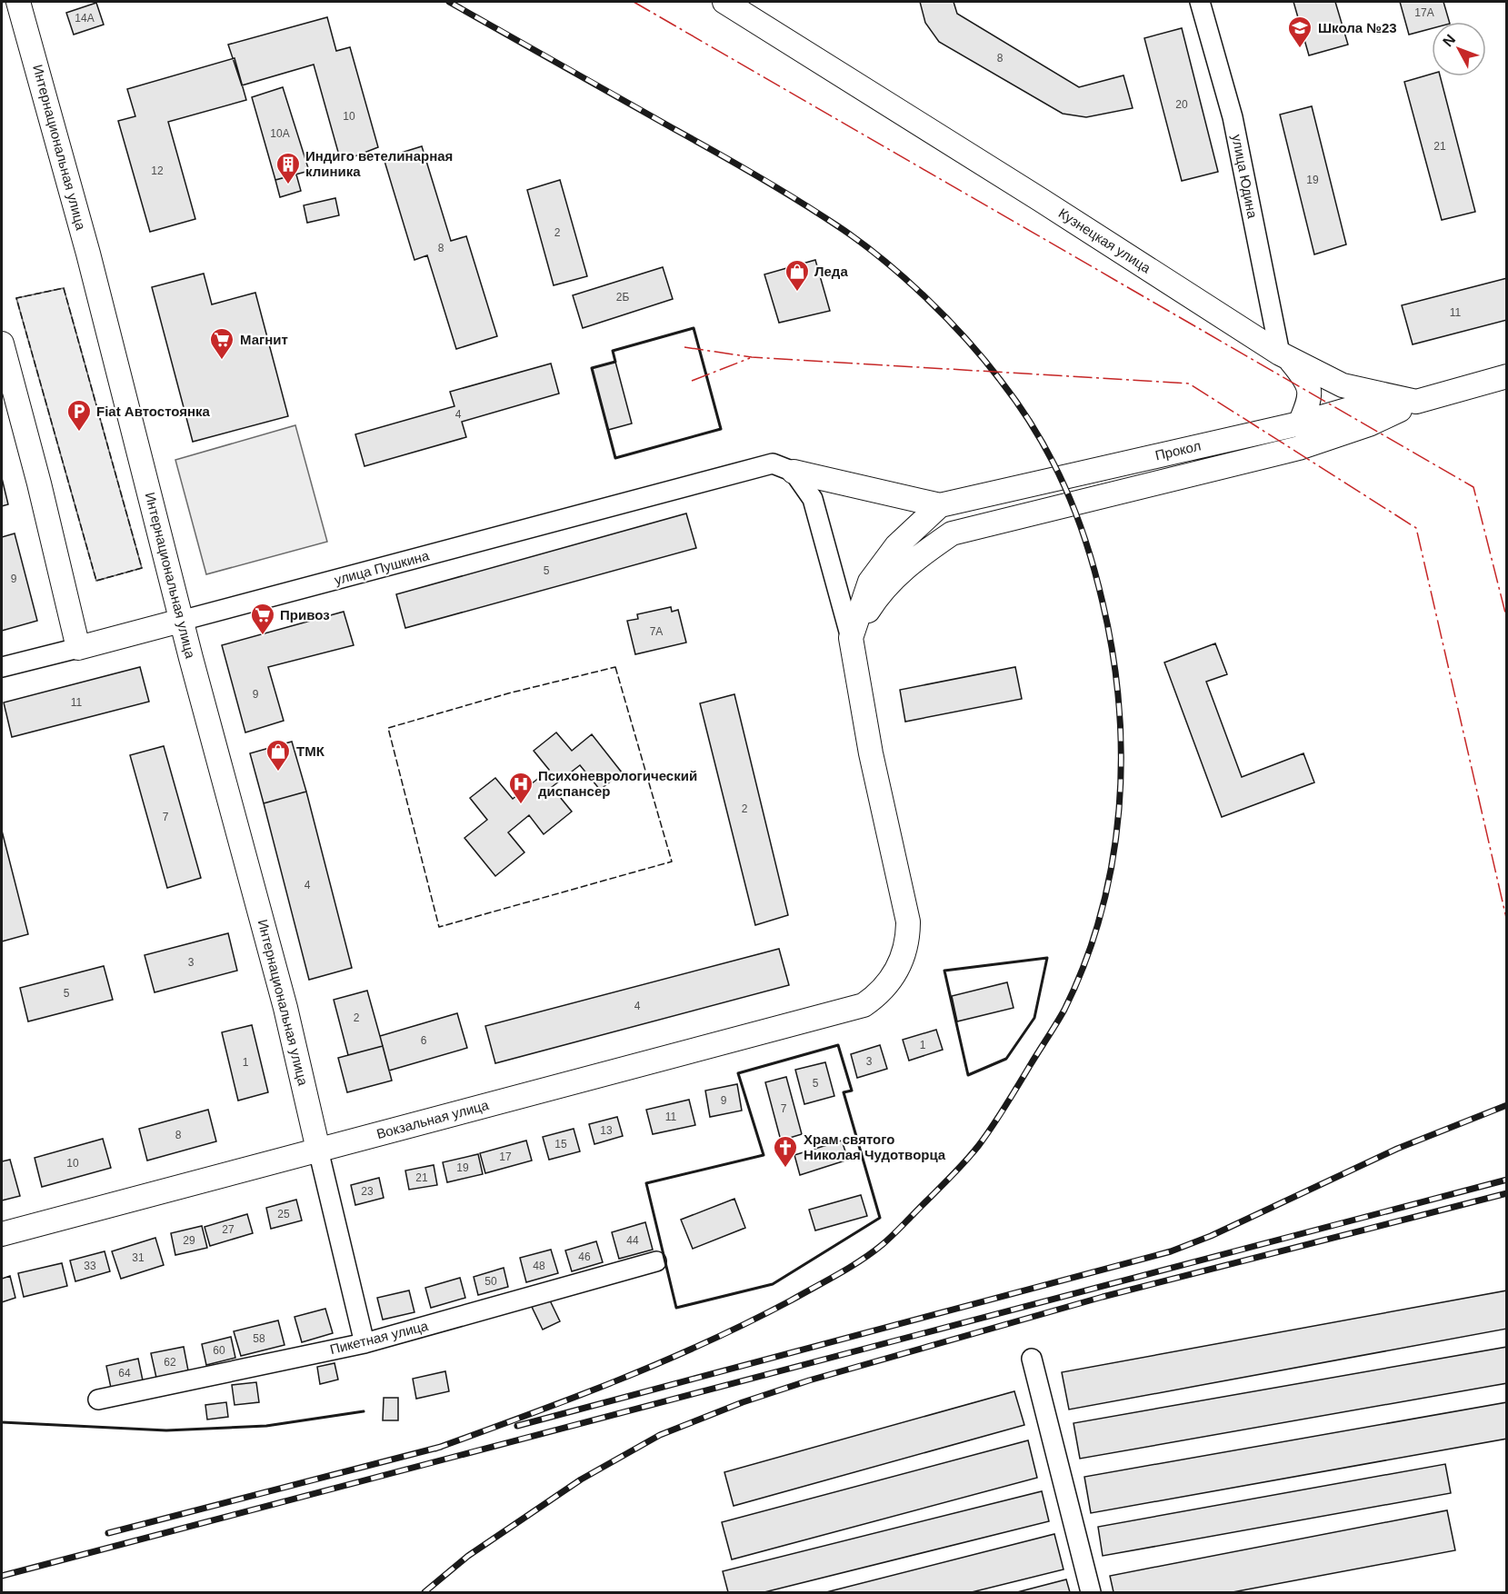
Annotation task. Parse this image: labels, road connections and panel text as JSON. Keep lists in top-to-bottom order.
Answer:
{
  "streets": {
    "main road": [
      "Интернациональная улица",
      "Кузнецкая улица",
      "Прокол",
      "улица Пушкина",
      "Вокзальная улица"
    ],
    "street": ["улица Юдина", "Пикетная улица"]
  },
  "crossings": [
    ["Интернациональная улица", "улица Пушкина"],
    ["Интернациональная улица", "Вокзальная улица"],
    ["улица Юдина", "Кузнецкая улица"],
    ["Кузнецкая улица", "Прокол"]
  ],
  "places": {
    "school or university": ["Школа №23"],
    "building": ["Индиго ветелинарная клиника"],
    "shop": ["Леда", "ТМК"],
    "supermarket": ["Магнит", "Привоз"],
    "parking": ["Fiat Автостоянка"],
    "hospital": ["Психоневрологический диспансер"],
    "church": ["Храм святого Николая Чудотворца"]
  },
  "house_numbers": [
    "17А",
    "14А",
    "8",
    "20",
    "10",
    "10А",
    "21",
    "12",
    "19",
    "2",
    "8",
    "2Б",
    "11",
    "4",
    "5",
    "9",
    "7А",
    "9",
    "11",
    "2",
    "7",
    "4",
    "3",
    "5",
    "4",
    "2",
    "6",
    "1",
    "3",
    "1",
    "5",
    "9",
    "7",
    "11",
    "13",
    "8",
    "15",
    "17",
    "10",
    "19",
    "21",
    "23",
    "25",
    "27",
    "29",
    "44",
    "46",
    "31",
    "33",
    "48",
    "50",
    "58",
    "60",
    "62",
    "64"
  ],
  "north": "top left"
}
